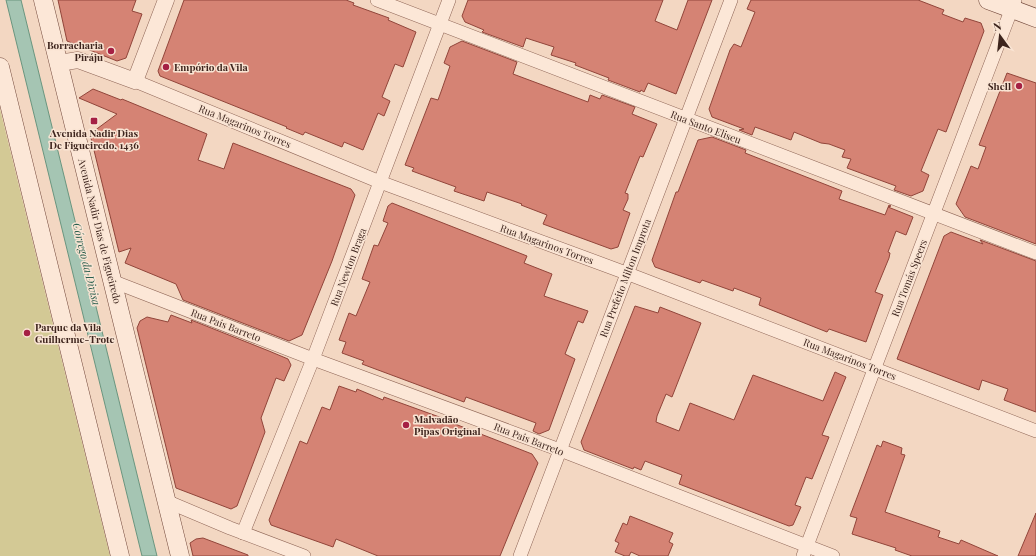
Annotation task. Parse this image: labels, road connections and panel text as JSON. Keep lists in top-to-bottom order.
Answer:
{
  "streets": {
    "main road": ["Avenida Nadir Dias de Figueiredo"],
    "street": [
      "Rua Magarinos Torres",
      "Rua Santo Eliseu",
      "Rua Newton Braga",
      "Rua Prefeito Milton Improta",
      "Rua Tomás Speers",
      "Rua Pais Barreto"
    ]
  },
  "crossings": [
    ["Rua Magarinos Torres", "Avenida Nadir Dias de Figueiredo"],
    ["Rua Magarinos Torres", "Rua Newton Braga"],
    ["Rua Magarinos Torres", "Rua Prefeito Milton Improta"],
    ["Rua Magarinos Torres", "Rua Tomás Speers"],
    ["Rua Santo Eliseu", "Rua Newton Braga"],
    ["Rua Santo Eliseu", "Rua Prefeito Milton Improta"],
    ["Rua Santo Eliseu", "Rua Tomás Speers"],
    ["Avenida Nadir Dias de Figueiredo", "Rua Pais Barreto"],
    ["Rua Newton Braga", "Rua Pais Barreto"],
    ["Rua Prefeito Milton Improta", "Rua Pais Barreto"],
    ["Rua Tomás Speers", "Rua Pais Barreto"]
  ],
  "water": ["Córrego da Divisa"],
  "places": {
    "other": [
      "Borracharia Piráju",
      "Empório da Vila",
      "Shell",
      "Parque da Vila Guilherme-Trote",
      "Malvadão Pipas Original"
    ],
    "transit": ["Avenida Nadir Dias De Figueiredo, 1436"]
  },
  "north": "top"
}
